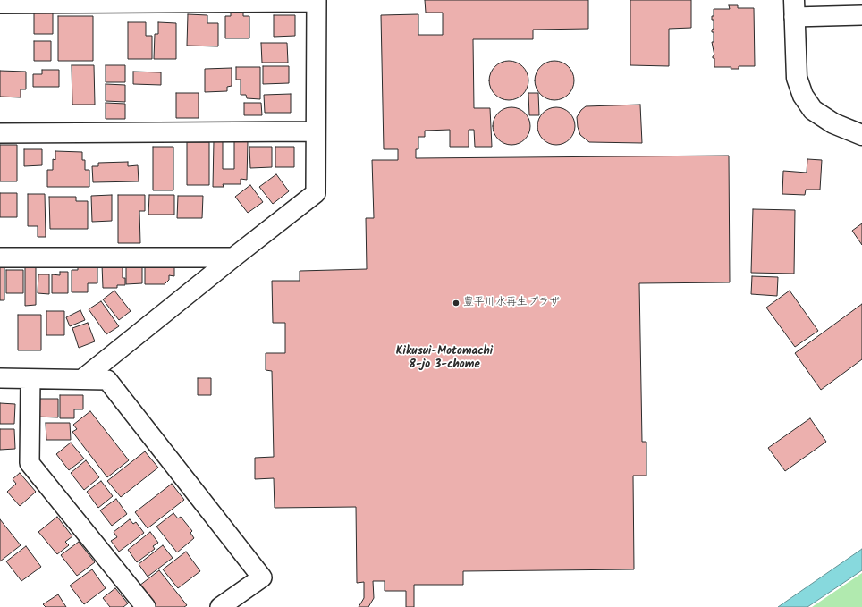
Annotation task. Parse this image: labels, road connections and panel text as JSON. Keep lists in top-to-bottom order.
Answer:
{
  "districts": ["Kikusui-Motomachi 8-jo 3-chome"],
  "places": ["豊平川水再生プラザ"]
}
